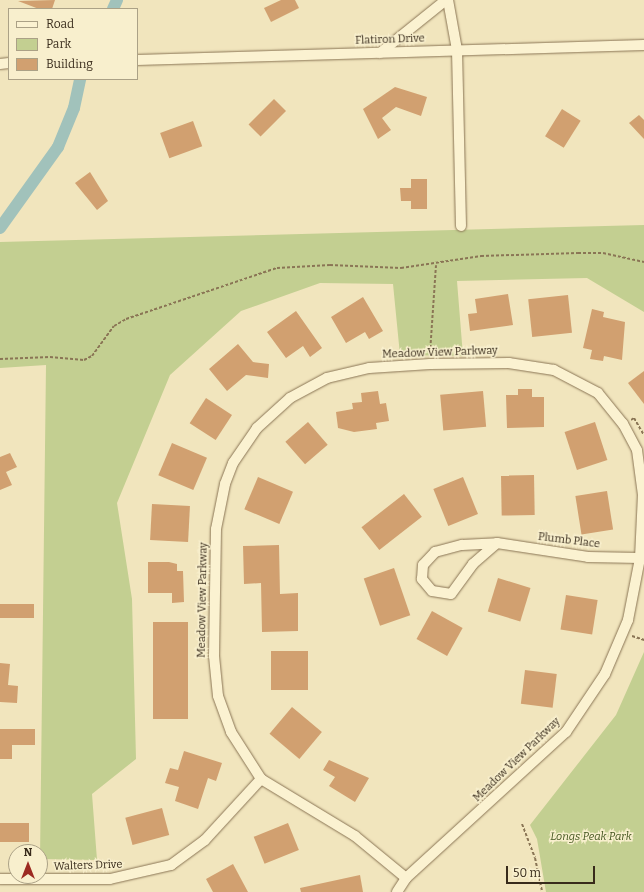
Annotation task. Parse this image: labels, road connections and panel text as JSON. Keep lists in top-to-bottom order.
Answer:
{
  "streets": {
    "street": [
      "Flatiron Drive",
      "Meadow View Parkway",
      "Plumb Place",
      "Walters Drive"
    ]
  },
  "crossings": [
    ["Meadow View Parkway", "Plumb Place"],
    ["Meadow View Parkway", "Walters Drive"]
  ],
  "parks": ["Longs Peak Park"],
  "legend": ["Road", "Park", "Building"],
  "scale_bar": "50 m",
  "north": "top"
}
